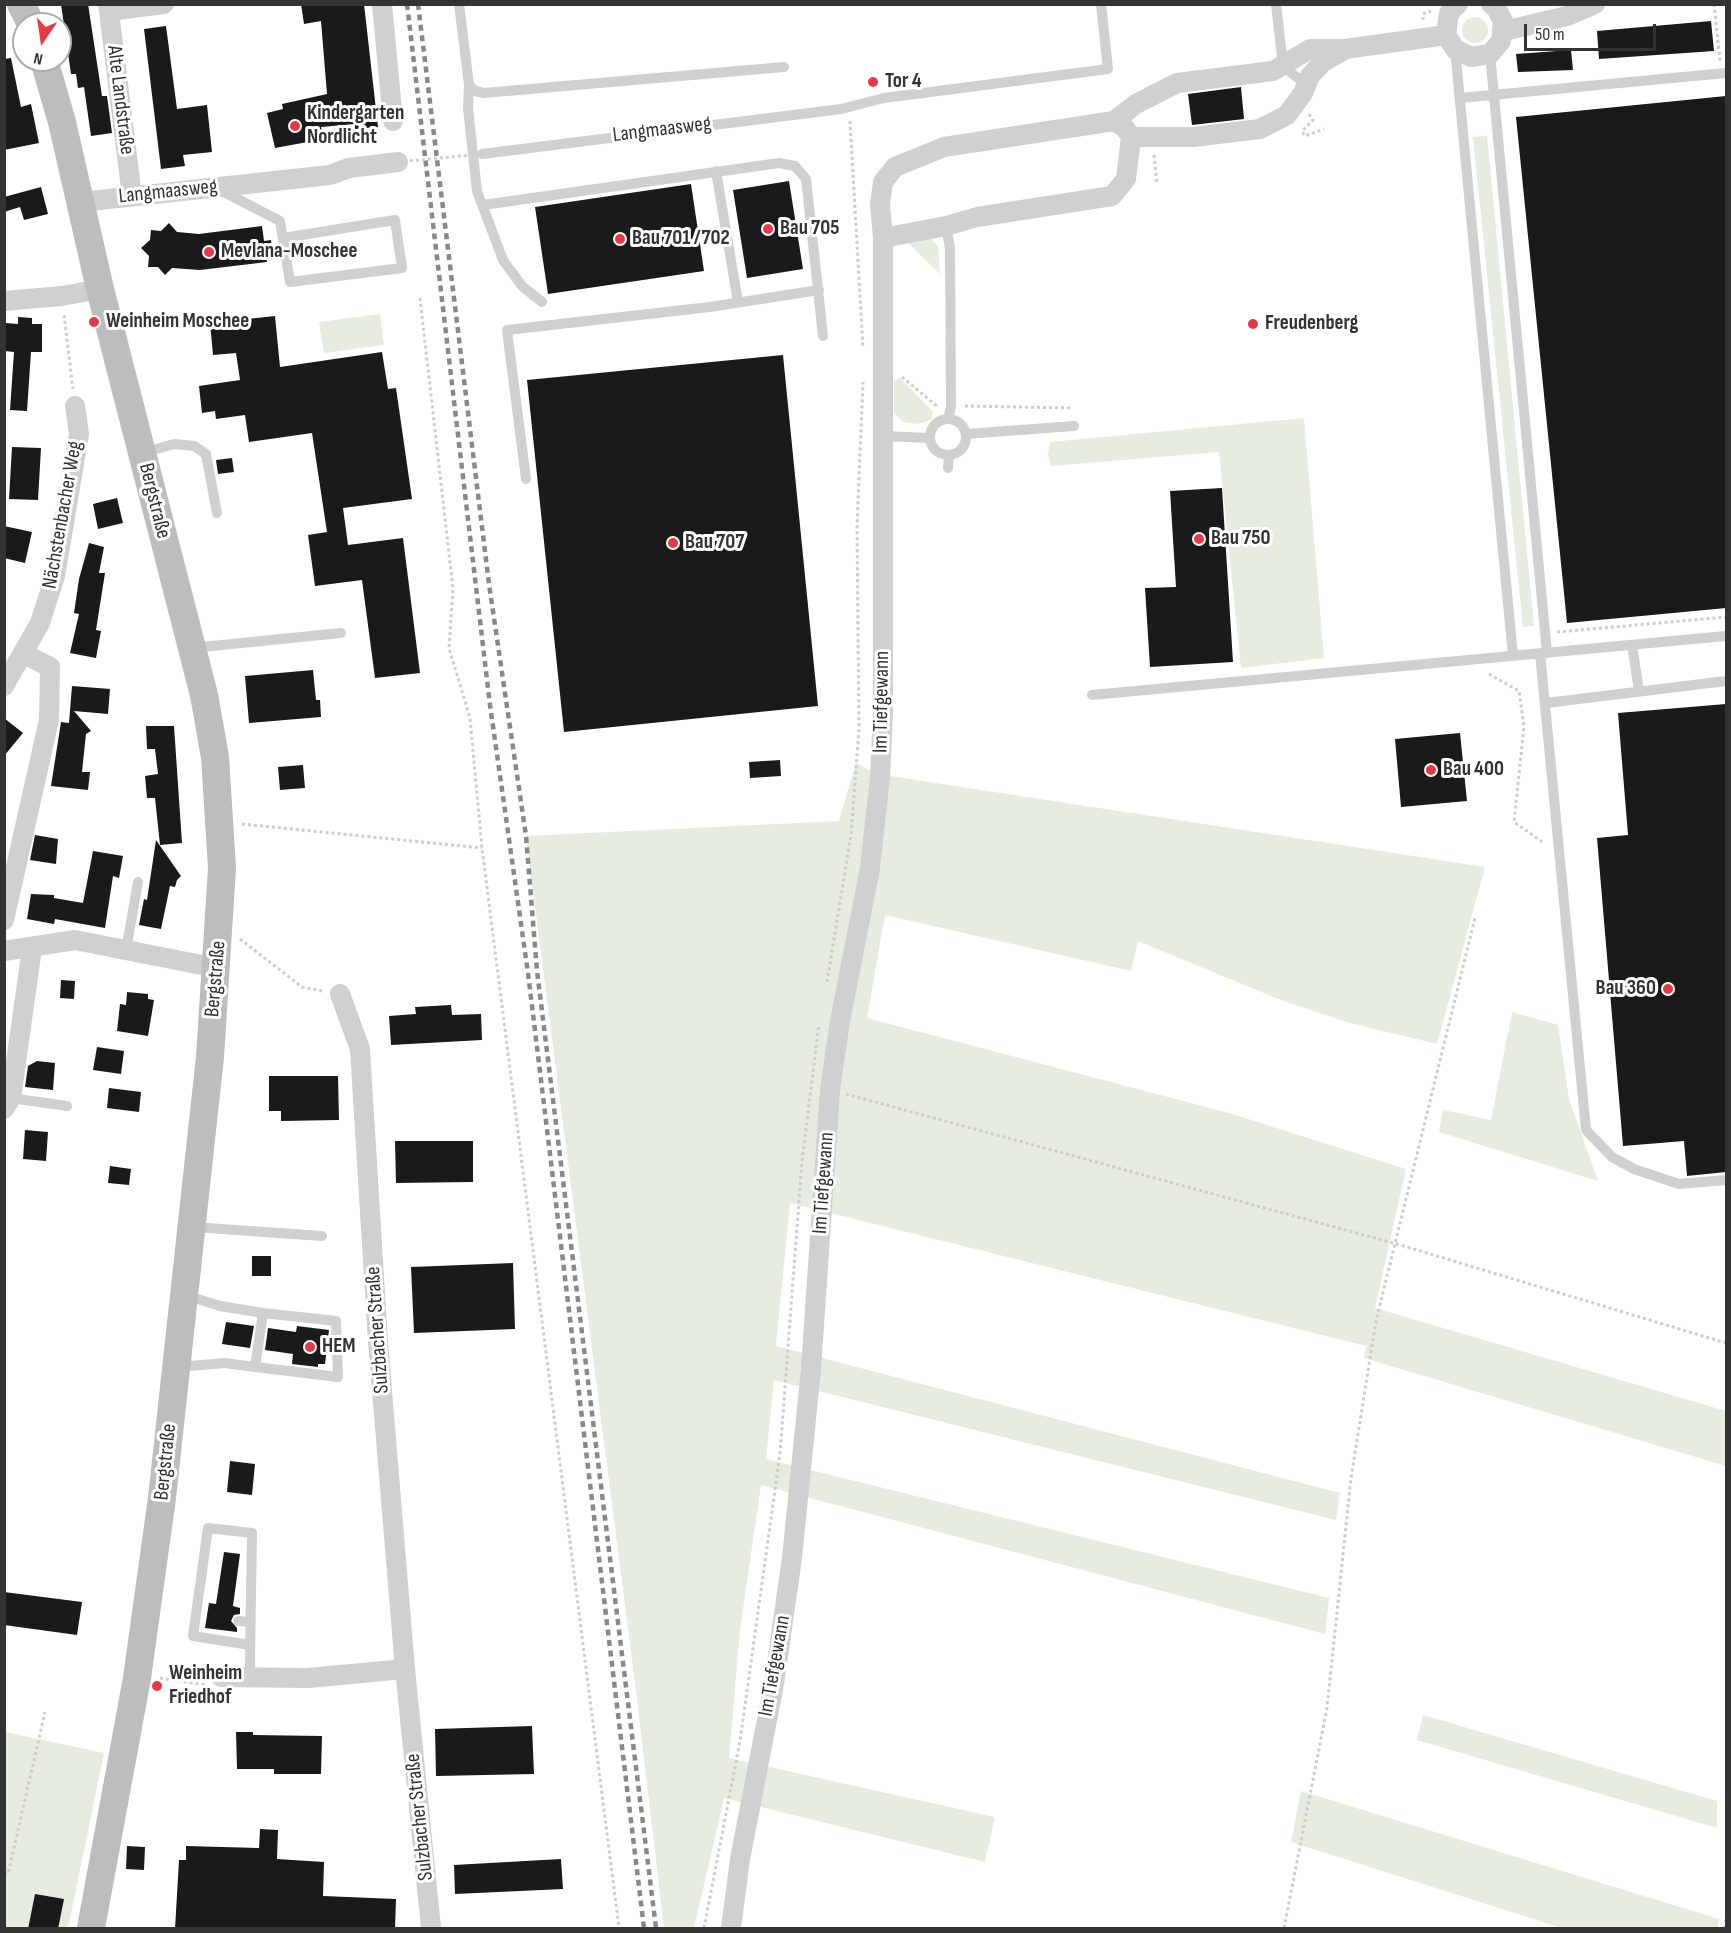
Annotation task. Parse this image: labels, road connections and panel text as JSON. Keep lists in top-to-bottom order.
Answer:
{
  "streets": {
    "main road": ["Bergstraße"],
    "street": [
      "Alte Landstraße",
      "Langmaasweg",
      "Nächstenbacher Weg",
      "Im Tiefgewann",
      "Sulzbacher Straße"
    ]
  },
  "crossings": [
    ["Alte Landstraße", "Langmaasweg"],
    ["Langmaasweg", "Bergstraße"]
  ],
  "places": [
    "Tor 4",
    "Kindergarten Nordlicht",
    "Bau 705",
    "Bau 701 /702",
    "Mevlana-Moschee",
    "Weinheim Moschee",
    "Freudenberg",
    "Bau 750",
    "Bau 707",
    "Bau 400",
    "Bau 360",
    "HEM",
    "Weinheim Friedhof"
  ],
  "scale_bar": "50 m",
  "north": "bottom"
}
